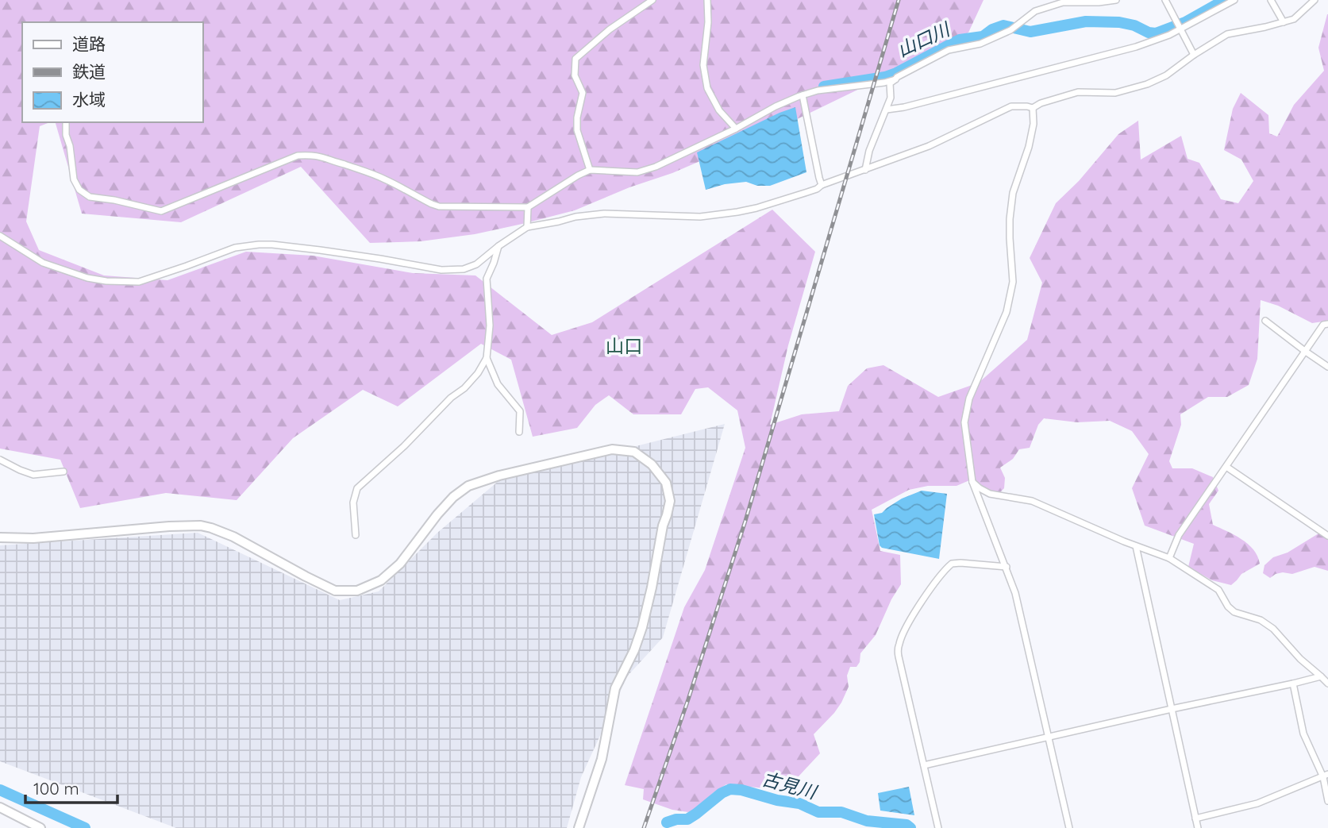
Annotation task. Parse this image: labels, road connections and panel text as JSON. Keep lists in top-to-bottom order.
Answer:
{
  "districts": ["山口"],
  "water": ["山口川", "古見川"],
  "legend": ["道路", "鉄道", "水域"],
  "scale_bar": "100 m"
}
